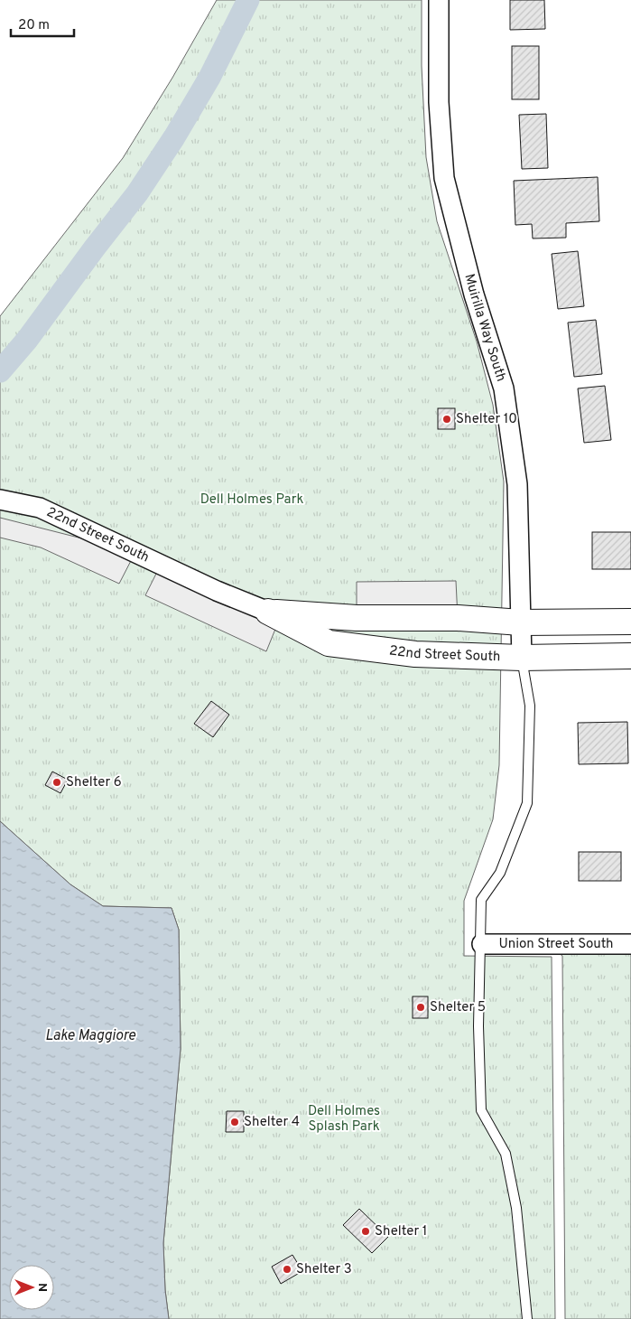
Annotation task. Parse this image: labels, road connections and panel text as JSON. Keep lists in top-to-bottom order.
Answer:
{
  "streets": {
    "street": ["Muirilla Way South", "22nd Street South", "Union Street South"]
  },
  "crossings": [
    ["Muirilla Way South", "22nd Street South"]
  ],
  "water": ["Lake Maggiore"],
  "parks": ["Dell Holmes Park", "Dell Holmes Splash Park"],
  "places": [
    "Shelter 10",
    "Shelter 6",
    "Shelter 5",
    "Shelter 4",
    "Shelter 1",
    "Shelter 3"
  ],
  "scale_bar": "20 m",
  "north": "right"
}
